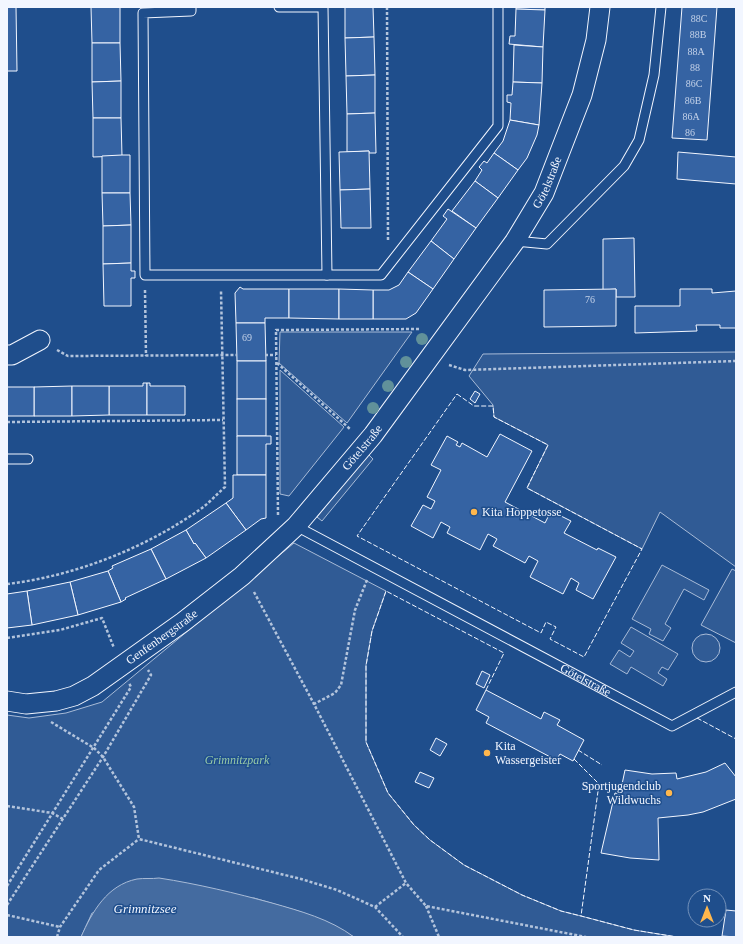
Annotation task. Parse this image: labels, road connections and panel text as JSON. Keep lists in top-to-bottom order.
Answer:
{
  "streets": {
    "street": ["Götelstraße", "Genfenbergstraße"]
  },
  "crossings": [
    ["Götelstraße", "Genfenbergstraße"]
  ],
  "water": ["Grimnitzsee"],
  "parks": ["Grimnitzpark"],
  "places": ["Kita Hoppetosse", "Kita Wassergeister", "Sportjugendclub Wildwuchs"],
  "house_numbers": [
    "88C",
    "88B",
    "88A",
    "88",
    "86C",
    "86B",
    "86A",
    "86",
    "76",
    "69"
  ],
  "north": "top"
}
